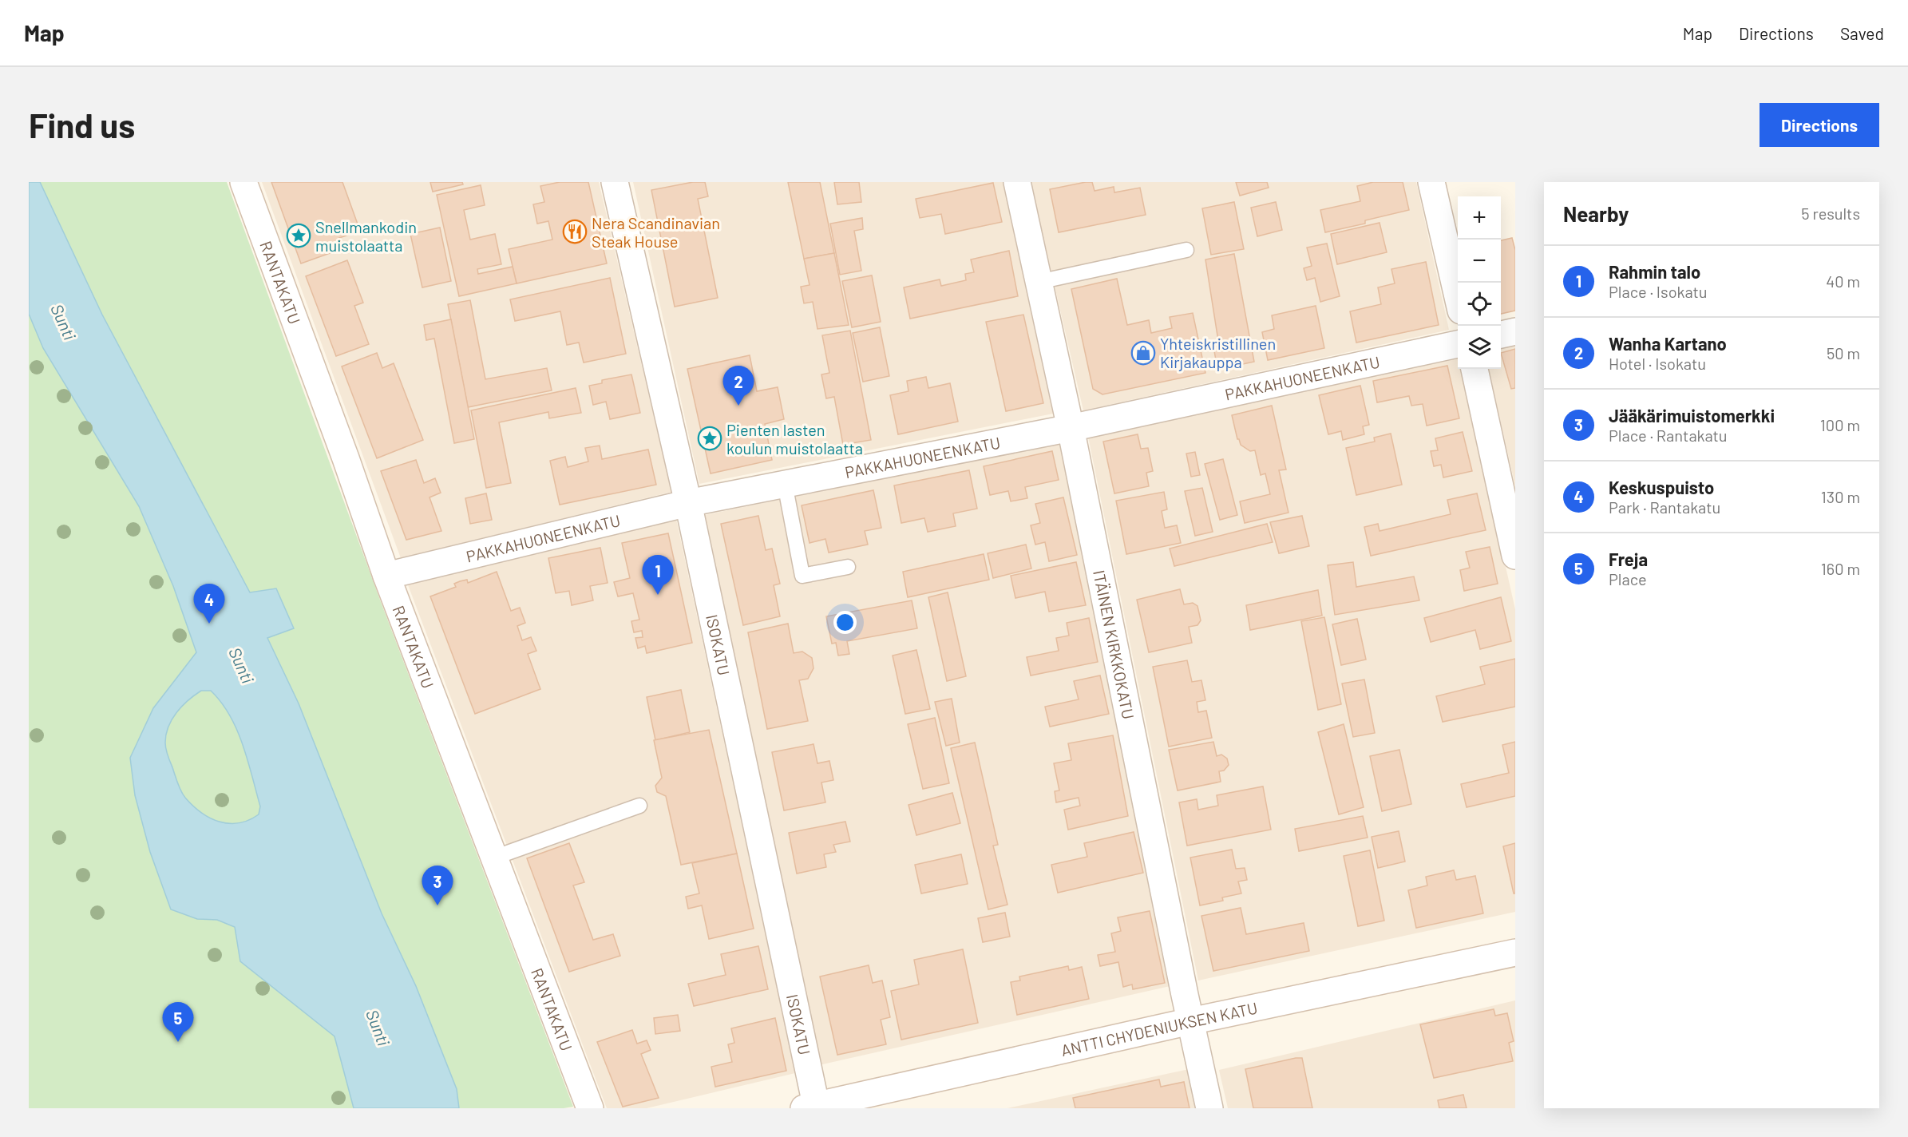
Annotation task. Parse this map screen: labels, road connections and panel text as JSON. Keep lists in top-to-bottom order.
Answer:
{
  "streets": {
    "street": [
      "RANTAKATU",
      "PAKKAHUONEENKATU",
      "ISOKATU",
      "ITÄINEN KIRKKOKATU",
      "ANTTI CHYDENIUKSEN KATU"
    ]
  },
  "crossings": [
    ["RANTAKATU", "PAKKAHUONEENKATU"],
    ["PAKKAHUONEENKATU", "ISOKATU"],
    ["PAKKAHUONEENKATU", "ITÄINEN KIRKKOKATU"],
    ["ISOKATU", "ANTTI CHYDENIUKSEN KATU"],
    ["ITÄINEN KIRKKOKATU", "ANTTI CHYDENIUKSEN KATU"]
  ],
  "water": ["Sunti"],
  "places": {
    "restaurant": ["Nera Scandinavian Steak House"],
    "place": ["Snellmankodin muistolaatta", "Pienten lasten koulun muistolaatta"],
    "shop": ["Yhteiskristillinen Kirjakauppa"]
  },
  "page": {
    "header": "Map",
    "nav": ["Map", "Directions", "Saved"],
    "buttons": "Directions",
    "title": "Find us",
    "heading": ["Nearby", "5 results"],
    "map_buttons": ["+", "−"],
    "list": [
      {
        "mark": "1",
        "name": "Rahmin talo",
        "note": "Place · Isokatu",
        "value": "40 m"
      },
      {
        "mark": "2",
        "name": "Wanha Kartano",
        "note": "Hotel · Isokatu",
        "value": "50 m"
      },
      {
        "mark": "3",
        "name": "Jääkärimuistomerkki",
        "note": "Place · Rantakatu",
        "value": "100 m"
      },
      {
        "mark": "4",
        "name": "Keskuspuisto",
        "note": "Park · Rantakatu",
        "value": "130 m"
      },
      {
        "mark": "5",
        "name": "Freja",
        "note": "Place",
        "value": "160 m"
      }
    ],
    "pins": [
      "2",
      "1",
      "4",
      "3",
      "5"
    ]
  }
}
